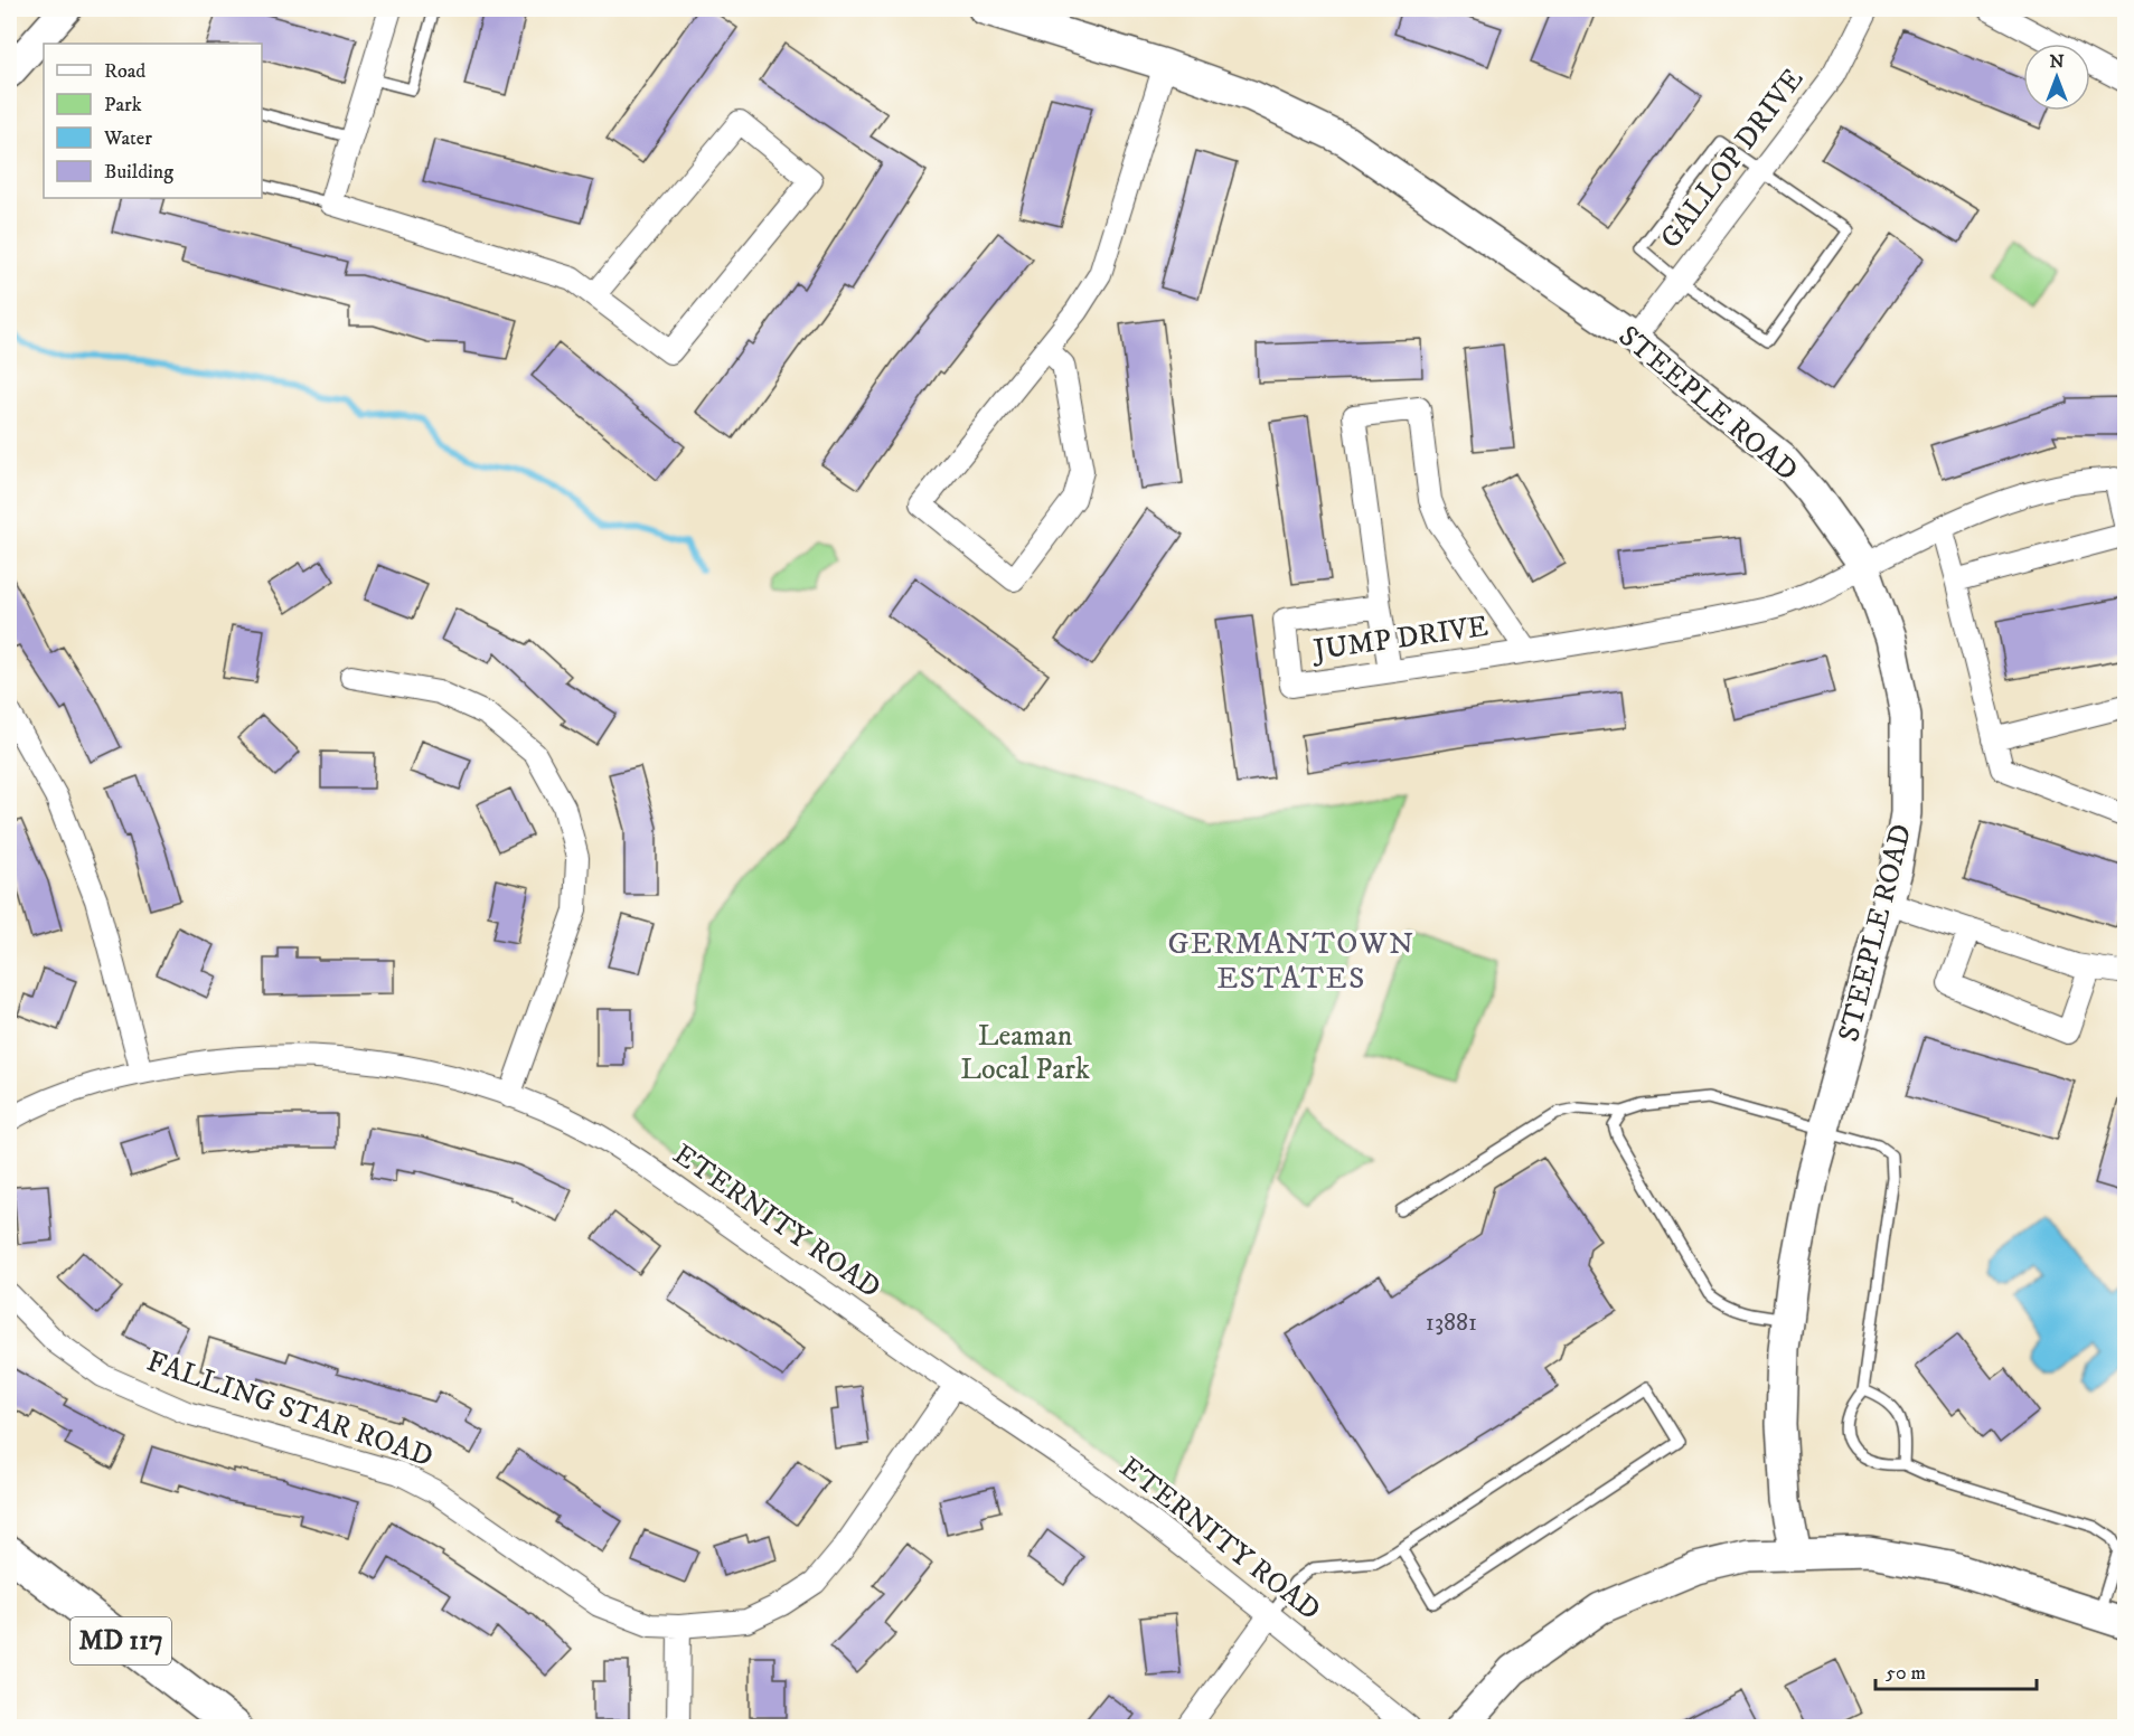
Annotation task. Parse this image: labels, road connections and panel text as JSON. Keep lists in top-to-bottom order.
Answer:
{
  "streets": {
    "main road": ["MD 117"],
    "street": [
      "GALLOP DRIVE",
      "STEEPLE ROAD",
      "JUMP DRIVE",
      "ETERNITY ROAD",
      "FALLING STAR ROAD"
    ]
  },
  "crossings": [
    ["GALLOP DRIVE", "STEEPLE ROAD"],
    ["STEEPLE ROAD", "JUMP DRIVE"],
    ["ETERNITY ROAD", "FALLING STAR ROAD"]
  ],
  "districts": ["GERMANTOWN ESTATES"],
  "parks": ["Leaman Local Park"],
  "house_numbers": ["13881"],
  "legend": [
    "Road",
    "Park",
    "Water",
    "Building"
  ],
  "scale_bar": "50 m",
  "north": "top"
}
